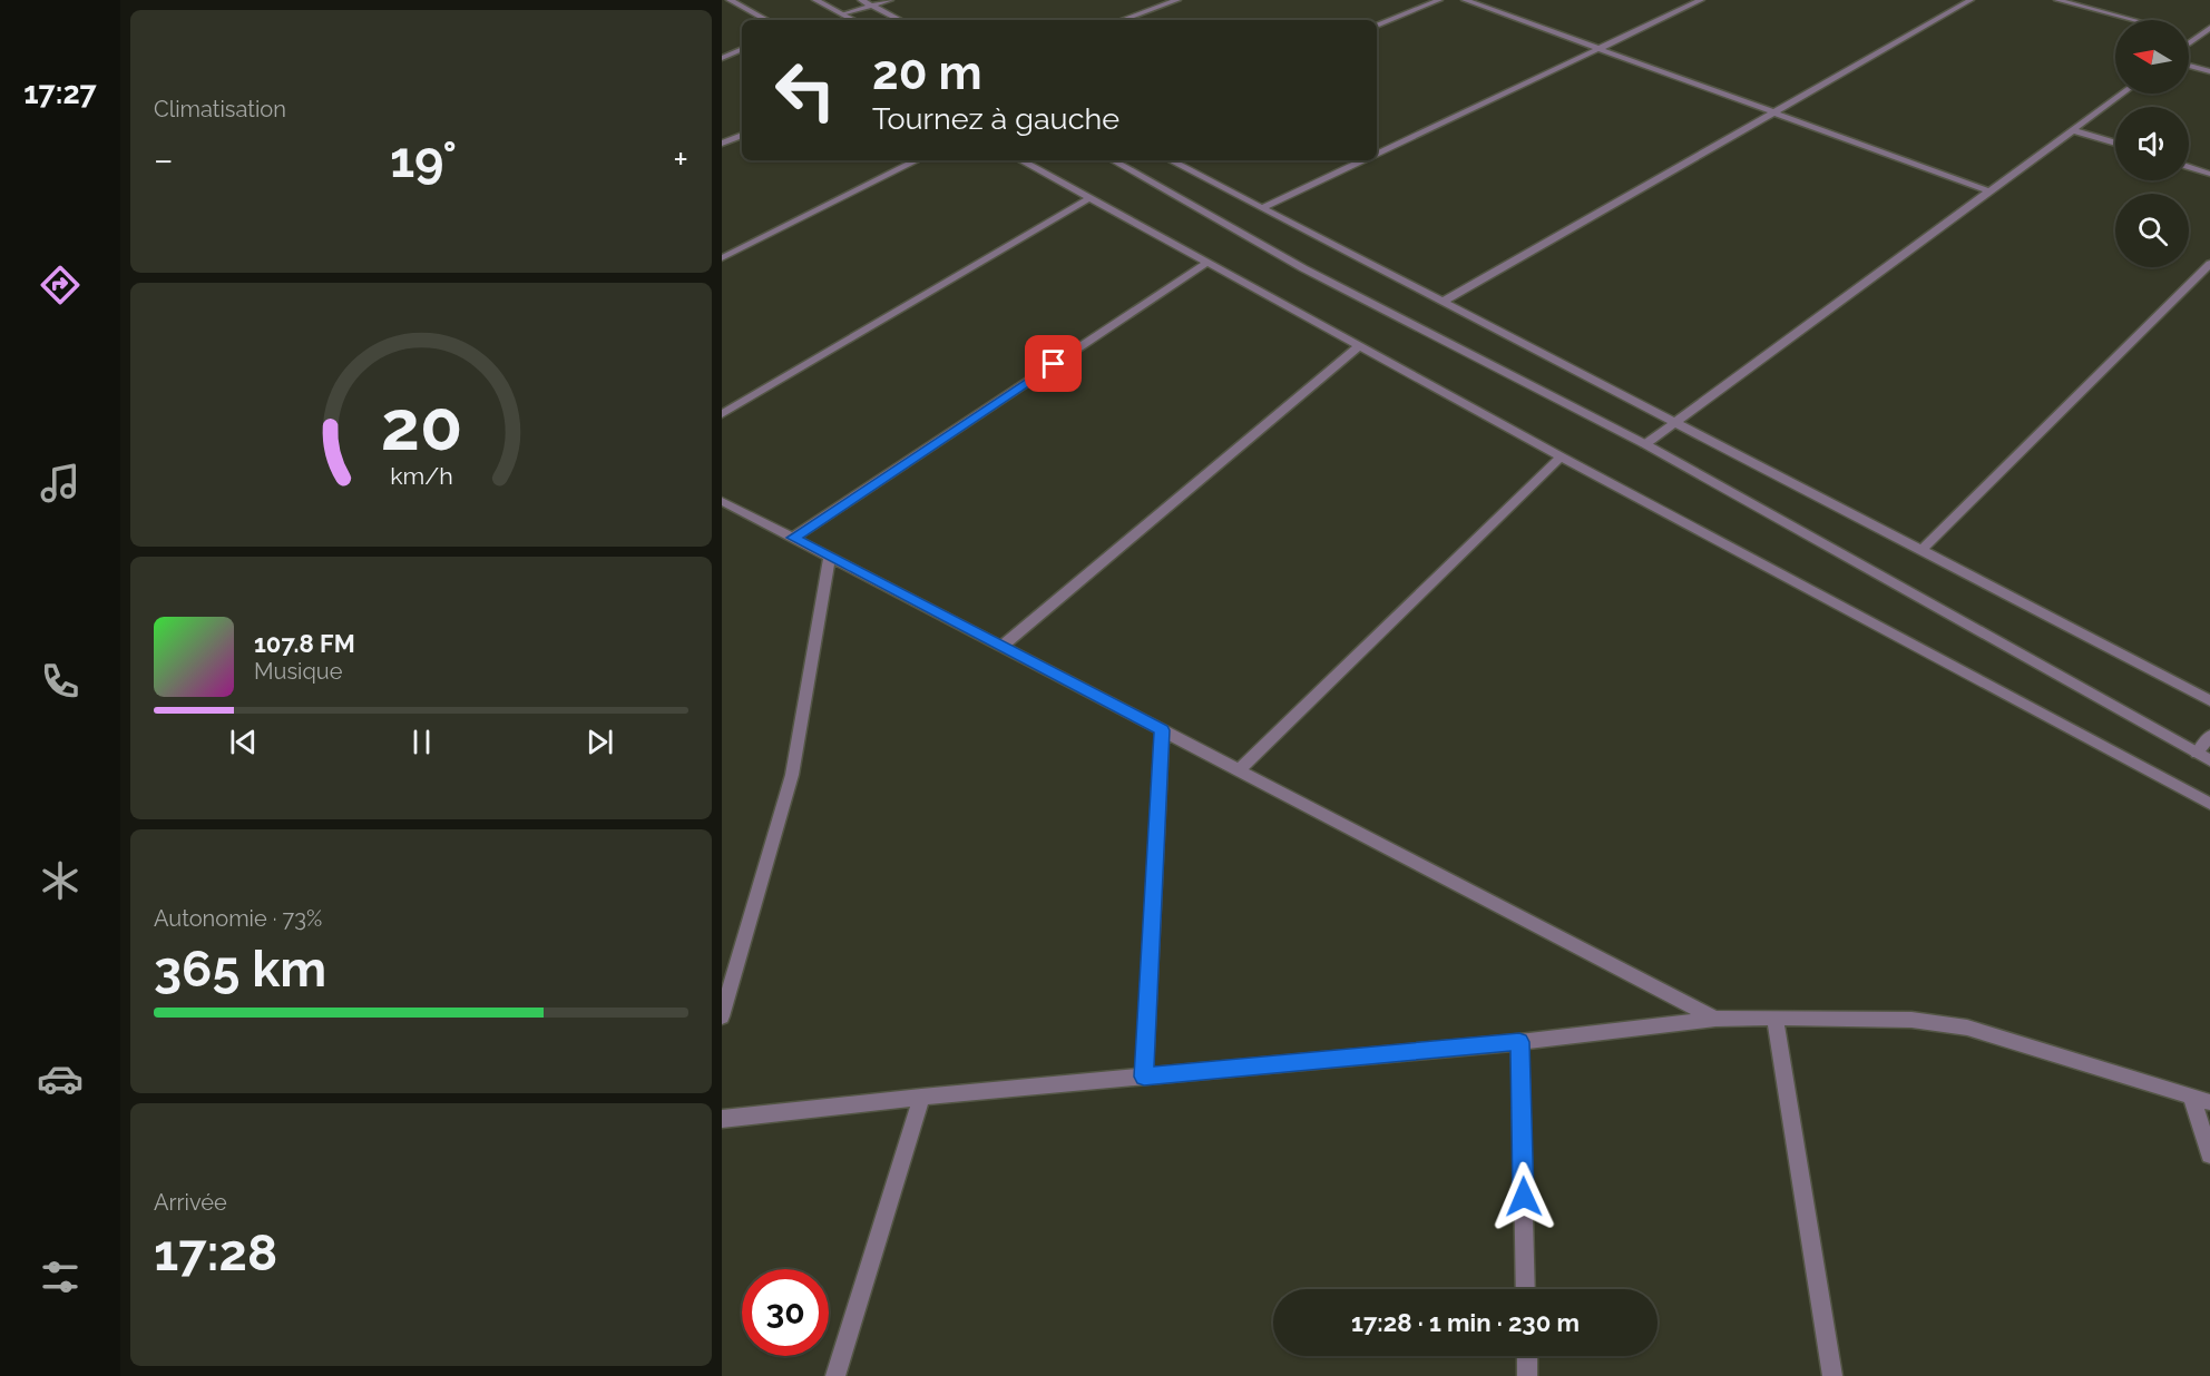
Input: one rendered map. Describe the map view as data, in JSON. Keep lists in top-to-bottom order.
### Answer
{
  "north": "left",
  "page": {
    "tabs": "17:27",
    "tile": [
      "Climatisation",
      ["Autonomie · 73%", "365 km"],
      ["Arrivée", "17:28"]
    ],
    "turn": ["20 m", "Tournez à gauche"],
    "heat": ["−", "19°", "+"],
    "song": ["107.8 FM", "Musique"],
    "limit": "30",
    "trip": "17:28 · 1 min · 230 m",
    "gauge": ["20", "km/h"]
  }
}
